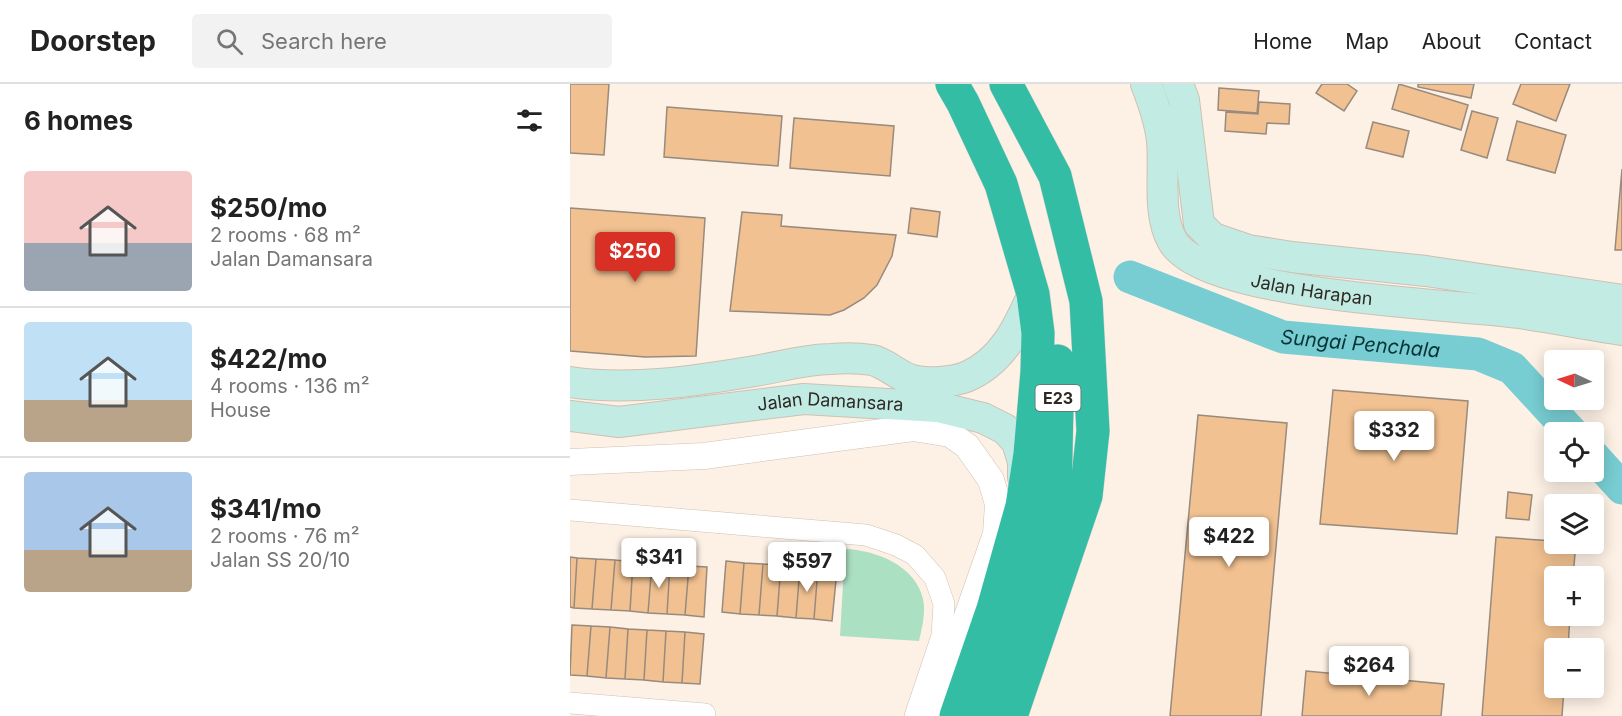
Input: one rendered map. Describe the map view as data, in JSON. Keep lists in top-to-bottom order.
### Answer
{
  "streets": {
    "highway": ["E23"],
    "main road": ["Jalan Harapan", "Jalan Damansara"]
  },
  "water": ["Sungai Penchala"],
  "north": "left",
  "page": {
    "header": "Doorstep",
    "search": "Search here",
    "nav": [
      "Home",
      "Map",
      "About",
      "Contact"
    ],
    "heading": "6 homes",
    "list": [
      {
        "name": "$250/mo",
        "note": "2 rooms · 68 m² · Jalan Damansara"
      },
      {
        "name": "$422/mo",
        "note": "4 rooms · 136 m² · House"
      },
      {
        "name": "$341/mo",
        "note": "2 rooms · 76 m² · Jalan SS 20/10"
      }
    ],
    "price": [
      "$250",
      "$332",
      "$422",
      "$341",
      "$597",
      "$264"
    ],
    "map_buttons": ["+", "−"]
  }
}
